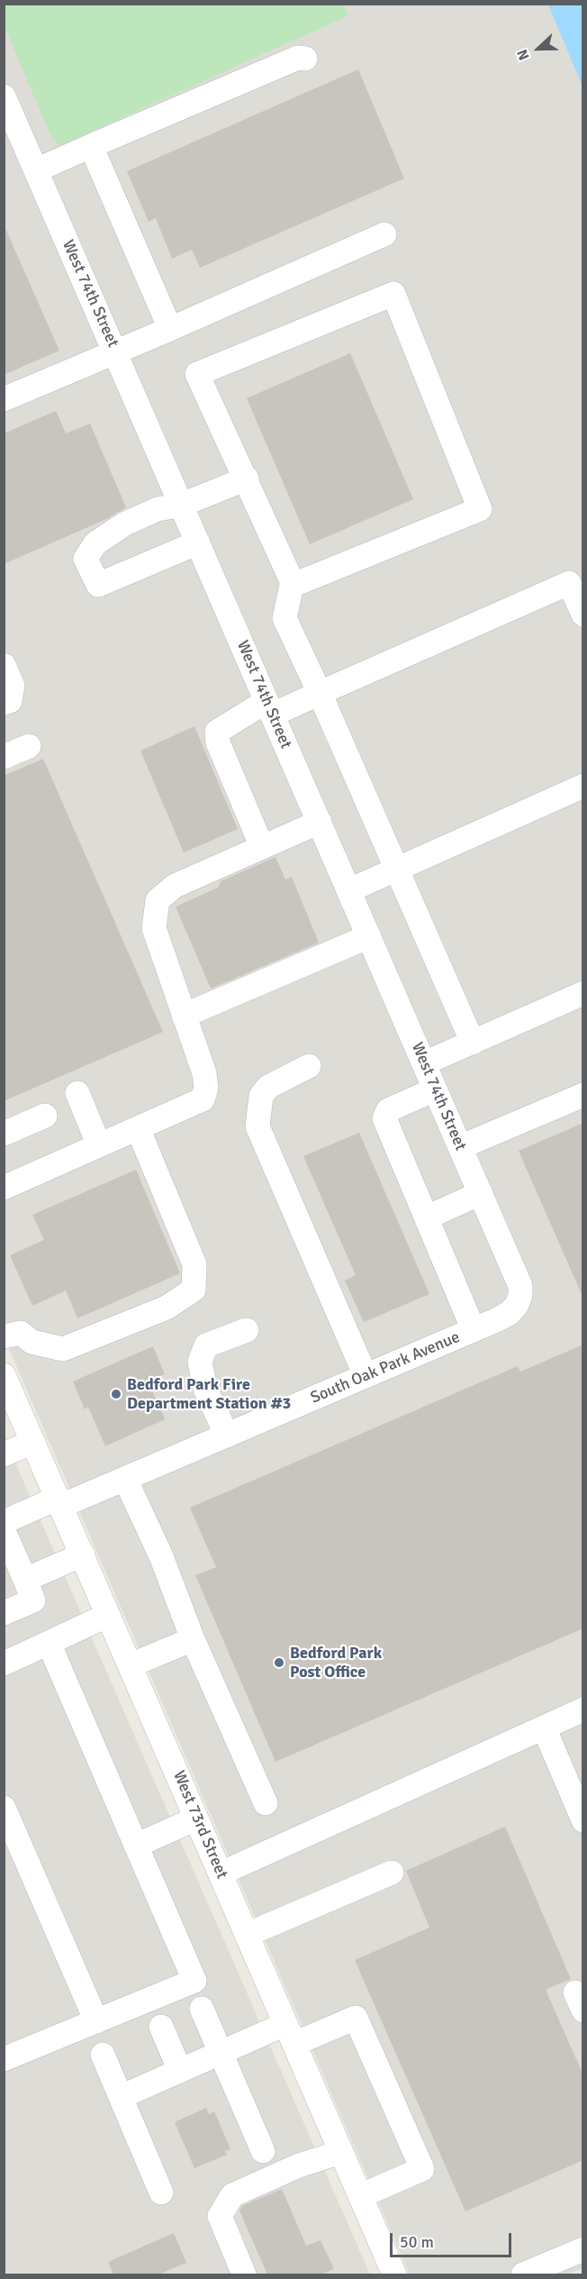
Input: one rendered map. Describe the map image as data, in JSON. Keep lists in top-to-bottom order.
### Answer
{
  "streets": {
    "street": ["West 74th Street", "South Oak Park Avenue", "West 73rd Street"]
  },
  "crossings": [
    ["West 74th Street", "South Oak Park Avenue"],
    ["South Oak Park Avenue", "West 73rd Street"]
  ],
  "places": ["Bedford Park Fire Department Station #3", "Bedford Park Post Office"],
  "scale_bar": "50 m",
  "north": "left"
}
